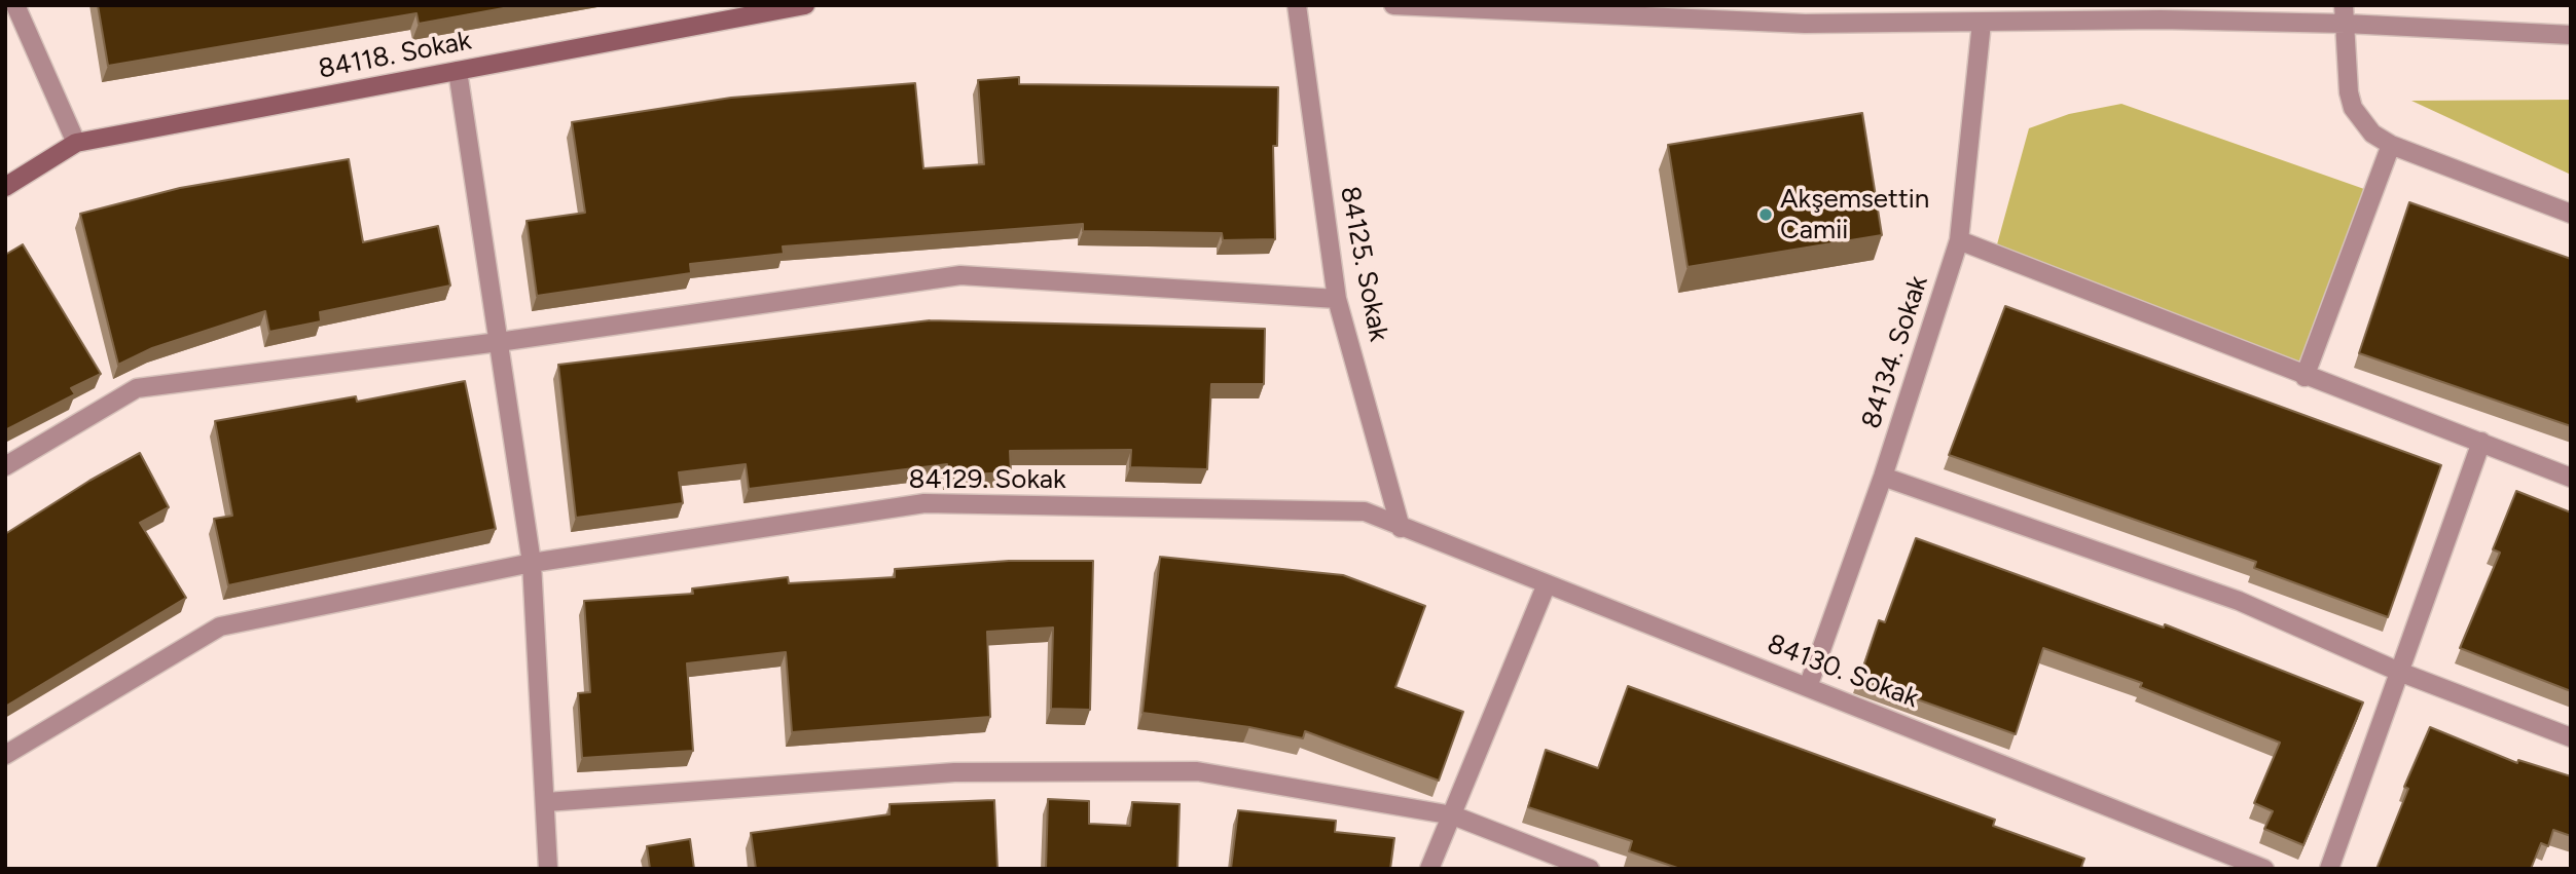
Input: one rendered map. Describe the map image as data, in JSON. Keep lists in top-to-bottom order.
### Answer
{
  "streets": {
    "main road": ["84118. Sokak"],
    "street": [
      "84125. Sokak",
      "84134. Sokak",
      "84129. Sokak",
      "84130. Sokak"
    ]
  },
  "crossings": [
    ["84125. Sokak", "84129. Sokak"],
    ["84125. Sokak", "84130. Sokak"],
    ["84134. Sokak", "84130. Sokak"],
    ["84129. Sokak", "84130. Sokak"]
  ],
  "places": ["Akşemsettin Camii"]
}
